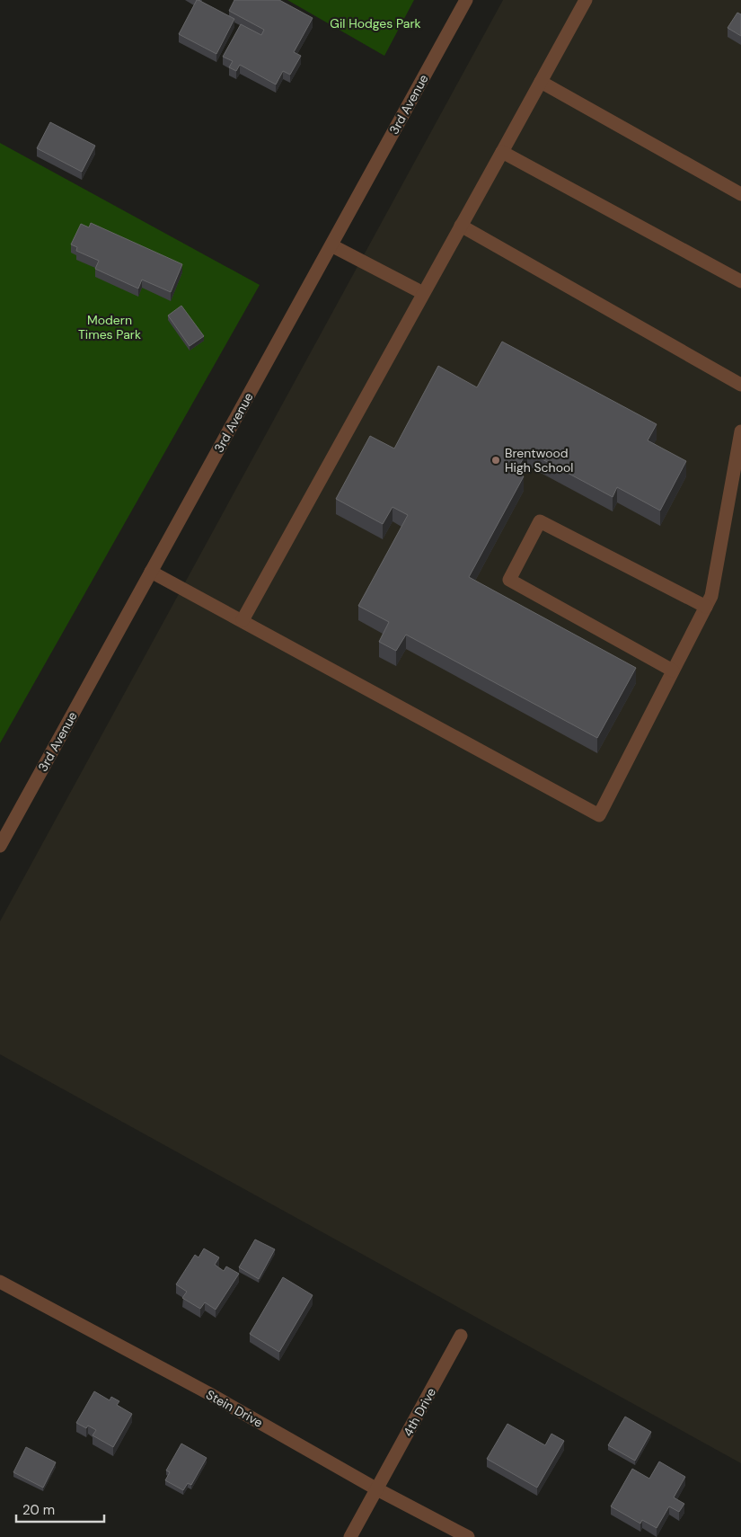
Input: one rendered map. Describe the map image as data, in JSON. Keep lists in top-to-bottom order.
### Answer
{
  "streets": {
    "street": ["3rd Avenue", "Stein Drive", "4th Drive"]
  },
  "crossings": [
    ["Stein Drive", "4th Drive"]
  ],
  "parks": ["Gil Hodges Park", "Modern Times Park"],
  "places": ["Brentwood High School"],
  "scale_bar": "20 m"
}
